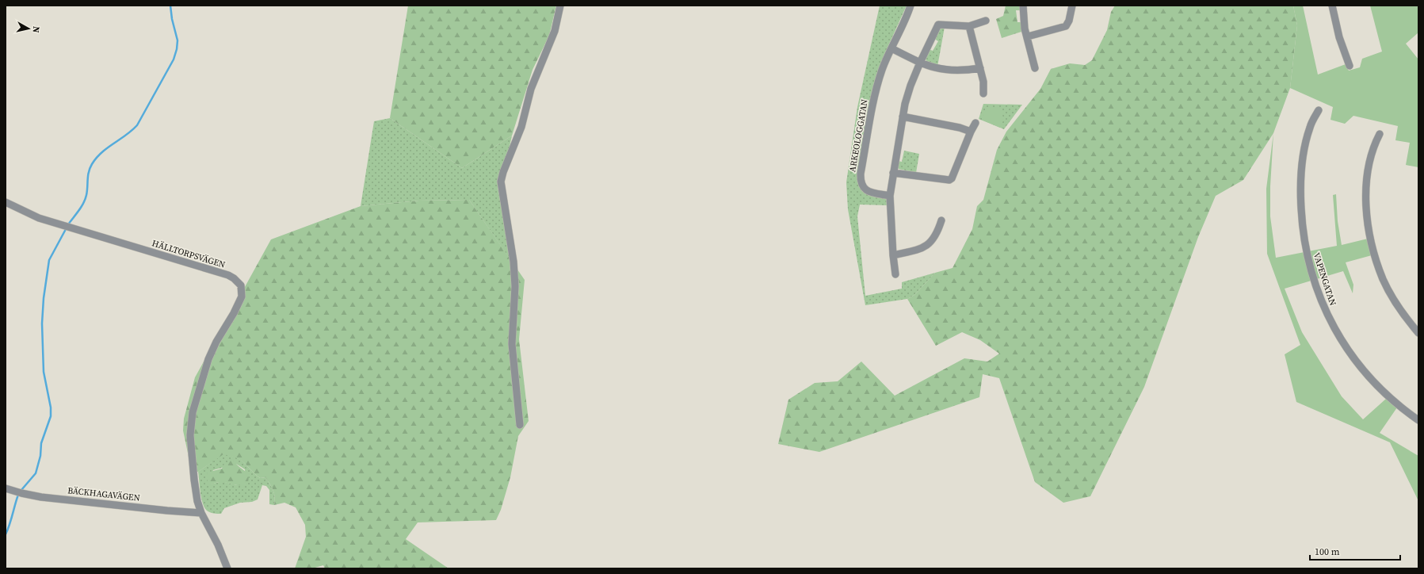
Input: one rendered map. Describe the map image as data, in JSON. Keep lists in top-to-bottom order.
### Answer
{
  "streets": {
    "street": [
      "ARKEOLOGGATAN",
      "HÄLLTORPSVÄGEN",
      "VAPENGATAN",
      "BÄCKHAGAVÄGEN"
    ]
  },
  "crossings": [
    ["HÄLLTORPSVÄGEN", "BÄCKHAGAVÄGEN"]
  ],
  "scale_bar": "100 m",
  "north": "right"
}
